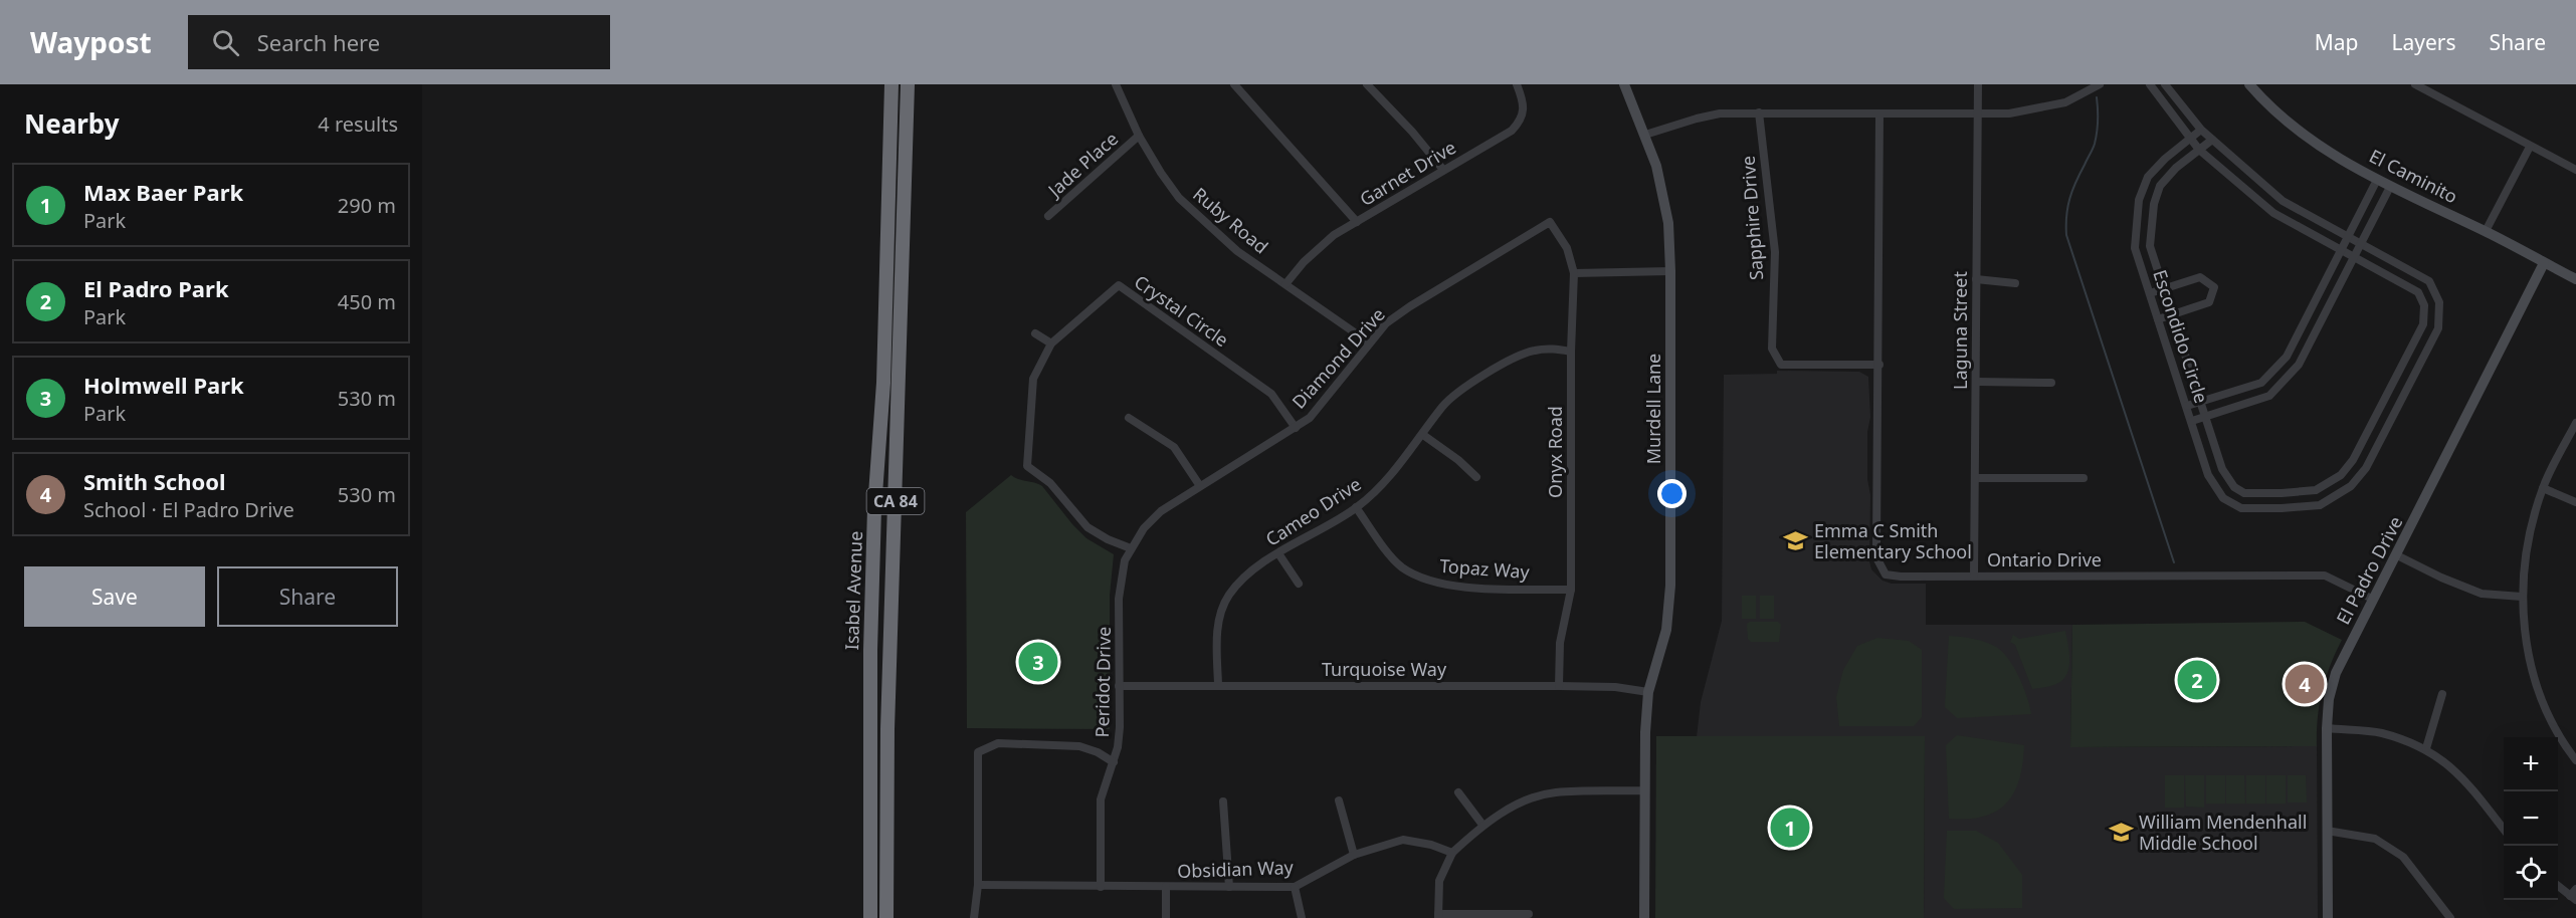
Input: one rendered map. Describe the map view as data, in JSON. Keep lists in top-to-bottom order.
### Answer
{
  "streets": {
    "highway": ["CA 84", "Isabel Avenue"],
    "street": [
      "Jade Place",
      "Garnet Drive",
      "El Caminito",
      "Sapphire Drive",
      "Ruby Road",
      "Crystal Circle",
      "Laguna Street",
      "Escondido Circle",
      "Diamond Drive",
      "Murdell Lane",
      "Onyx Road",
      "Cameo Drive",
      "Ontario Drive",
      "Topaz Way",
      "El Padro Drive",
      "Turquoise Way",
      "Peridot Drive",
      "Obsidian Way"
    ]
  },
  "crossings": [
    ["Jade Place", "Ruby Road"],
    ["Garnet Drive", "Ruby Road"],
    ["El Caminito", "El Padro Drive"],
    ["Sapphire Drive", "Ontario Drive"],
    ["Ruby Road", "Diamond Drive"],
    ["Crystal Circle", "Diamond Drive"],
    ["Crystal Circle", "Peridot Drive"],
    ["Laguna Street", "Ontario Drive"],
    ["Diamond Drive", "Onyx Road"],
    ["Diamond Drive", "Peridot Drive"],
    ["Murdell Lane", "Turquoise Way"],
    ["Onyx Road", "Cameo Drive"],
    ["Onyx Road", "Topaz Way"],
    ["Onyx Road", "Turquoise Way"],
    ["Cameo Drive", "Topaz Way"],
    ["Cameo Drive", "Turquoise Way"],
    ["Ontario Drive", "El Padro Drive"],
    ["Turquoise Way", "Peridot Drive"],
    ["Peridot Drive", "Obsidian Way"]
  ],
  "places": {
    "school or university": ["Emma C Smith Elementary School", "William Mendenhall Middle School"]
  },
  "page": {
    "header": "Waypost",
    "search": "Search here",
    "nav": ["Map", "Layers", "Share"],
    "heading": ["Nearby", "4 results"],
    "list": [
      {
        "mark": "1",
        "name": "Max Baer Park",
        "note": "Park",
        "value": "290 m"
      },
      {
        "mark": "2",
        "name": "El Padro Park",
        "note": "Park",
        "value": "450 m"
      },
      {
        "mark": "3",
        "name": "Holmwell Park",
        "note": "Park",
        "value": "530 m"
      },
      {
        "mark": "4",
        "name": "Smith School",
        "note": "School · El Padro Drive",
        "value": "530 m"
      }
    ],
    "buttons": ["Save", "Share"],
    "pins": [
      "3",
      "2",
      "4",
      "1"
    ],
    "map_buttons": ["+", "−"]
  }
}
